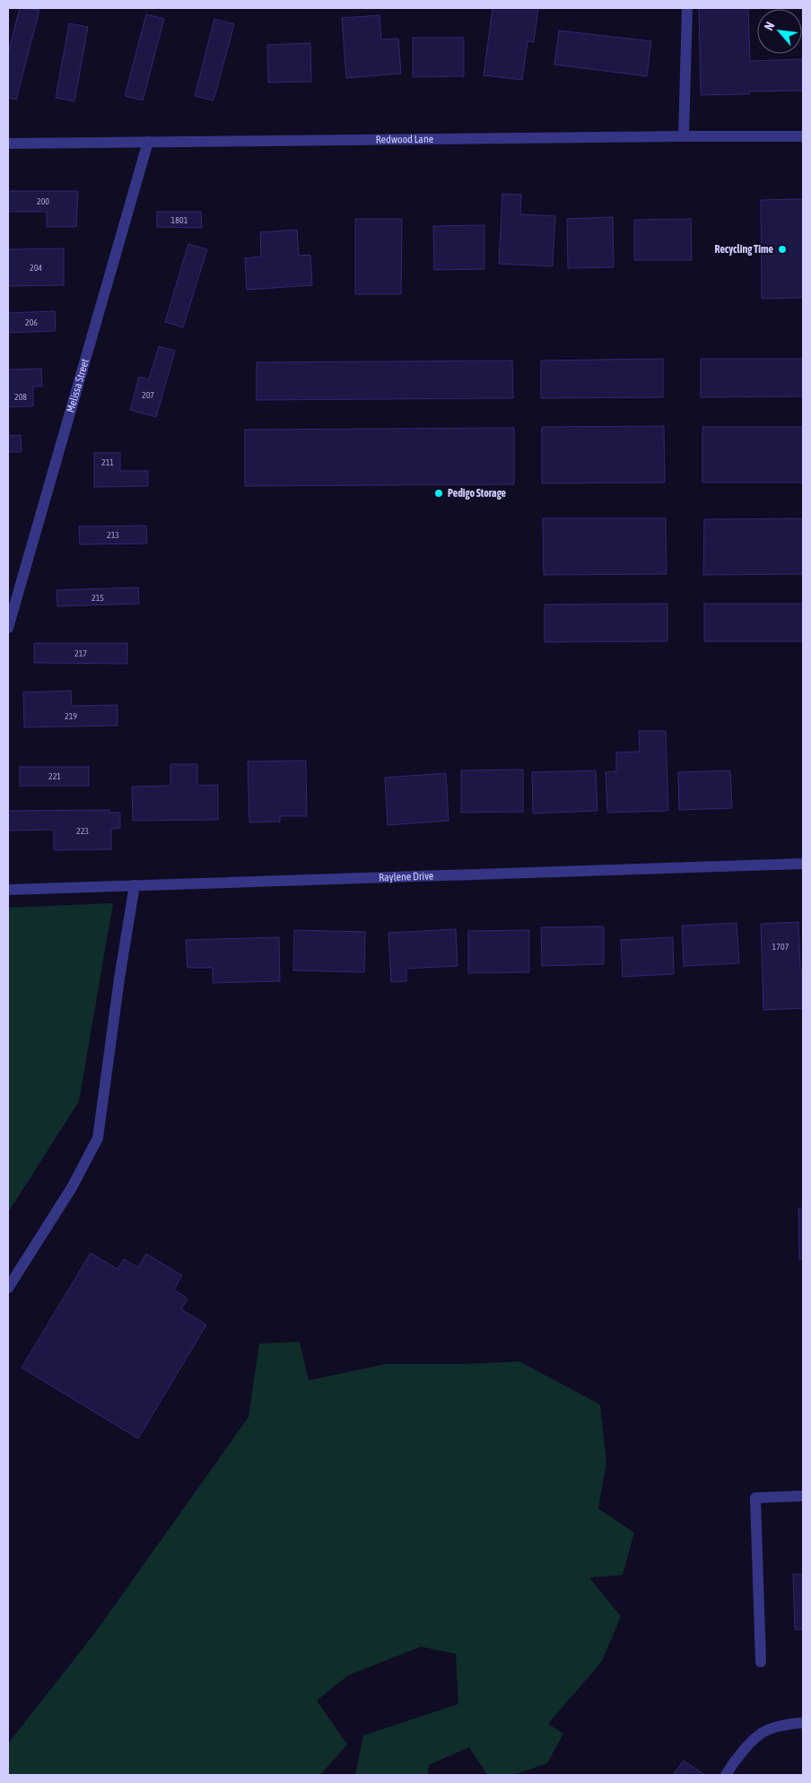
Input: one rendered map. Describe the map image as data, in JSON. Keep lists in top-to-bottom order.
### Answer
{
  "streets": {
    "street": ["Redwood Lane", "Melissa Street", "Raylene Drive"]
  },
  "crossings": [
    ["Redwood Lane", "Melissa Street"]
  ],
  "places": ["Recycling Time", "Pedigo Storage"],
  "house_numbers": [
    "200",
    "1801",
    "204",
    "206",
    "207",
    "208",
    "211",
    "213",
    "215",
    "217",
    "219",
    "221",
    "223",
    "1707"
  ],
  "north": "top left"
}
